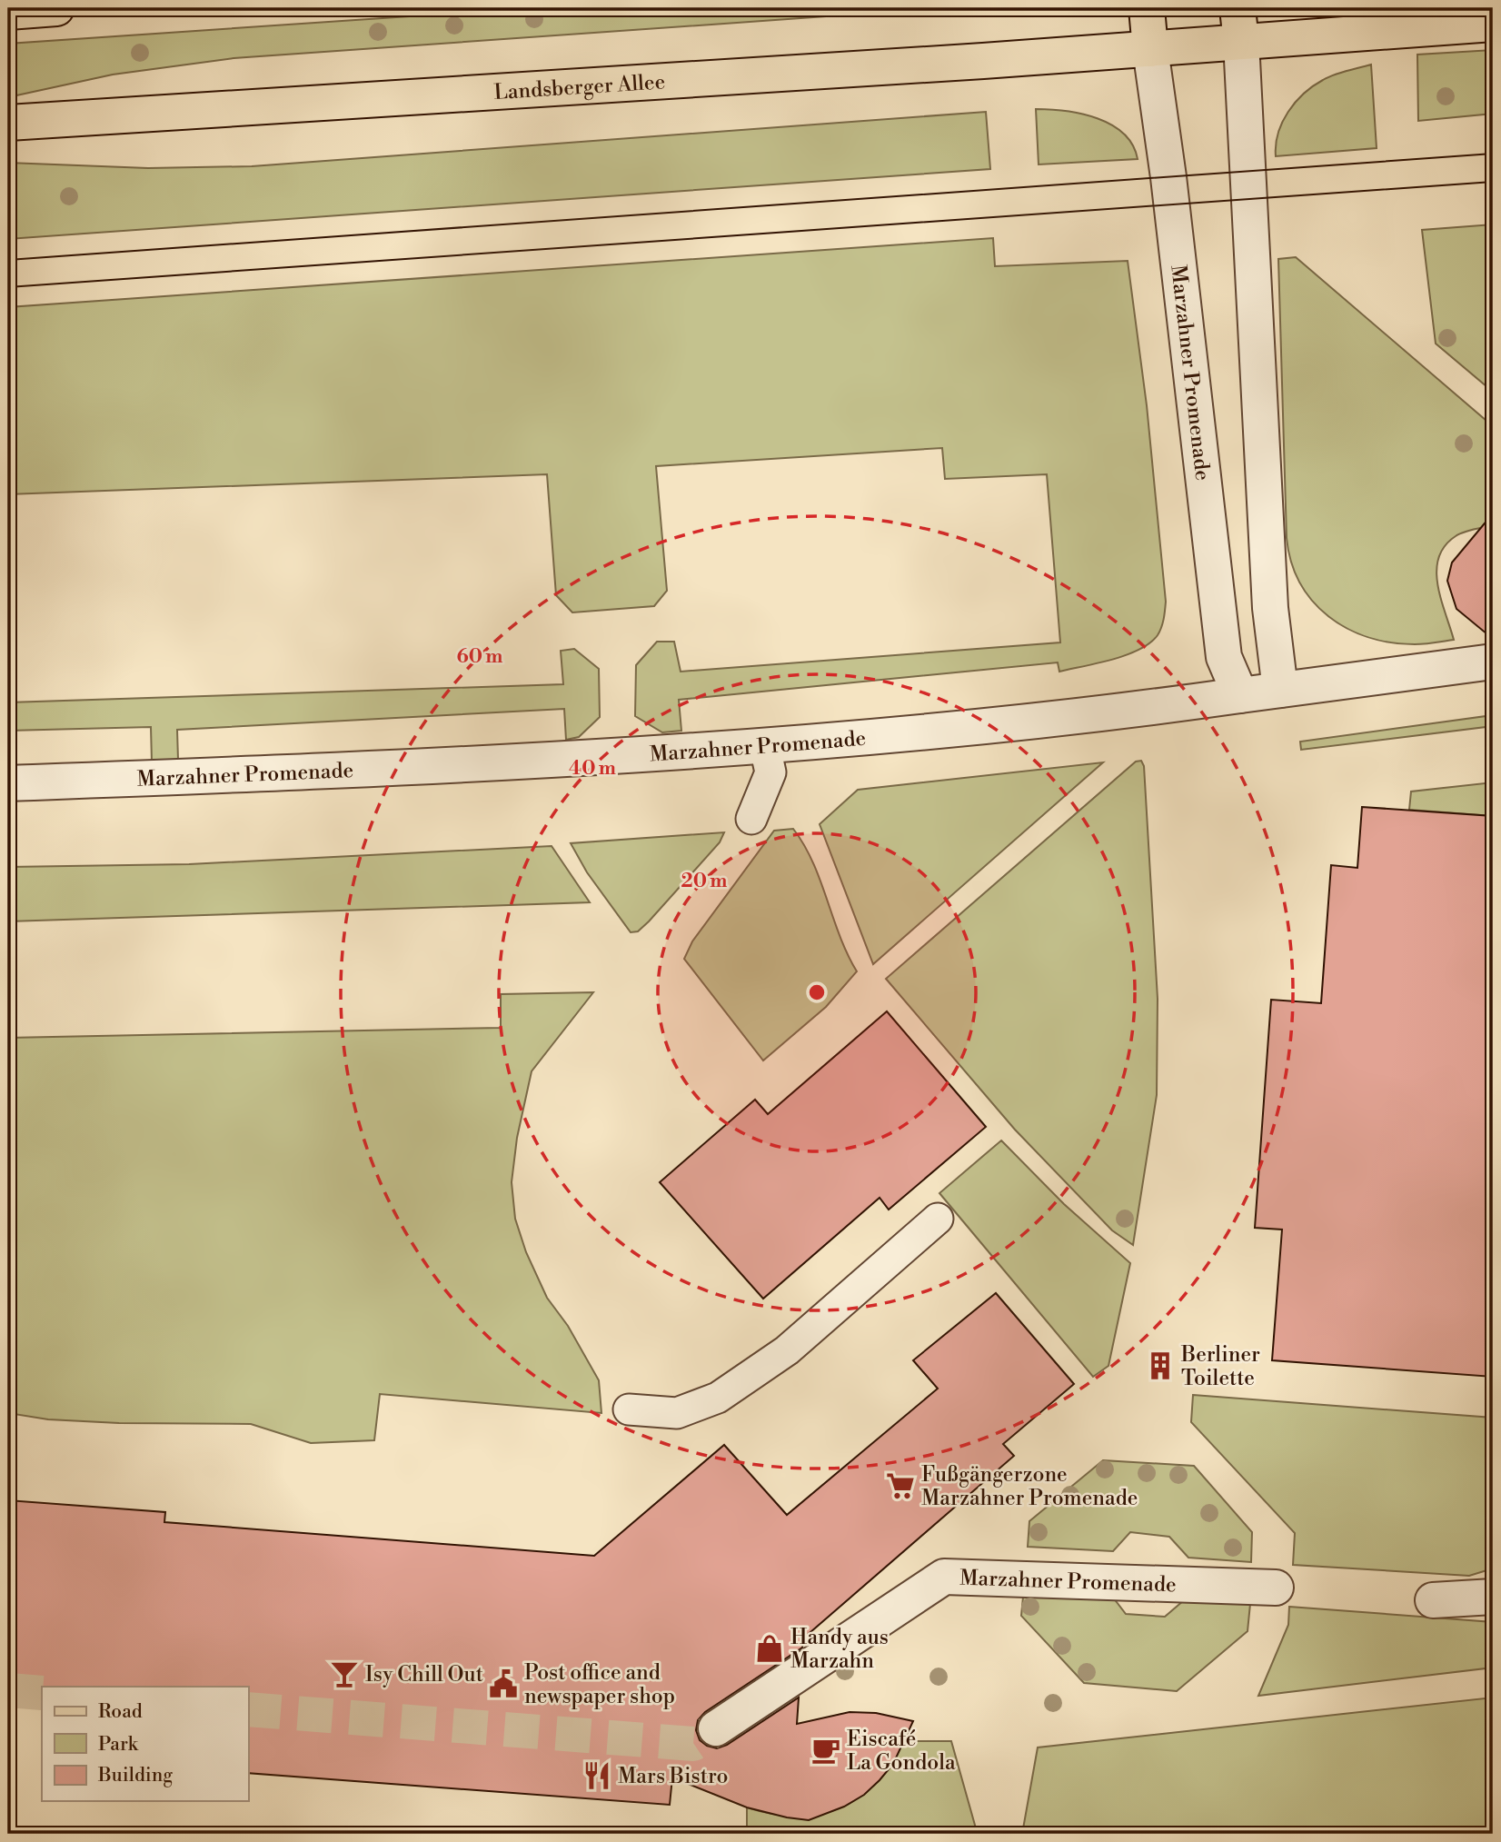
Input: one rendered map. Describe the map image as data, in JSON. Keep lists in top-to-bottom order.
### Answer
{
  "streets": {
    "main road": ["Landsberger Allee"],
    "street": ["Marzahner Promenade"]
  },
  "crossings": [
    ["Landsberger Allee", "Marzahner Promenade"]
  ],
  "places": {
    "building": ["Berliner Toilette"],
    "supermarket": ["Fußgängerzone Marzahner Promenade"],
    "shop": ["Handy aus Marzahn"],
    "bar": ["Isy Chill Out"],
    "public building": ["Post office and newspaper shop"],
    "cafe": ["Eiscafé La Gondola"],
    "restaurant": ["Mars Bistro"]
  },
  "legend": ["Road", "Park", "Building"],
  "rings": ["60 m", "40 m", "20 m"]
}
